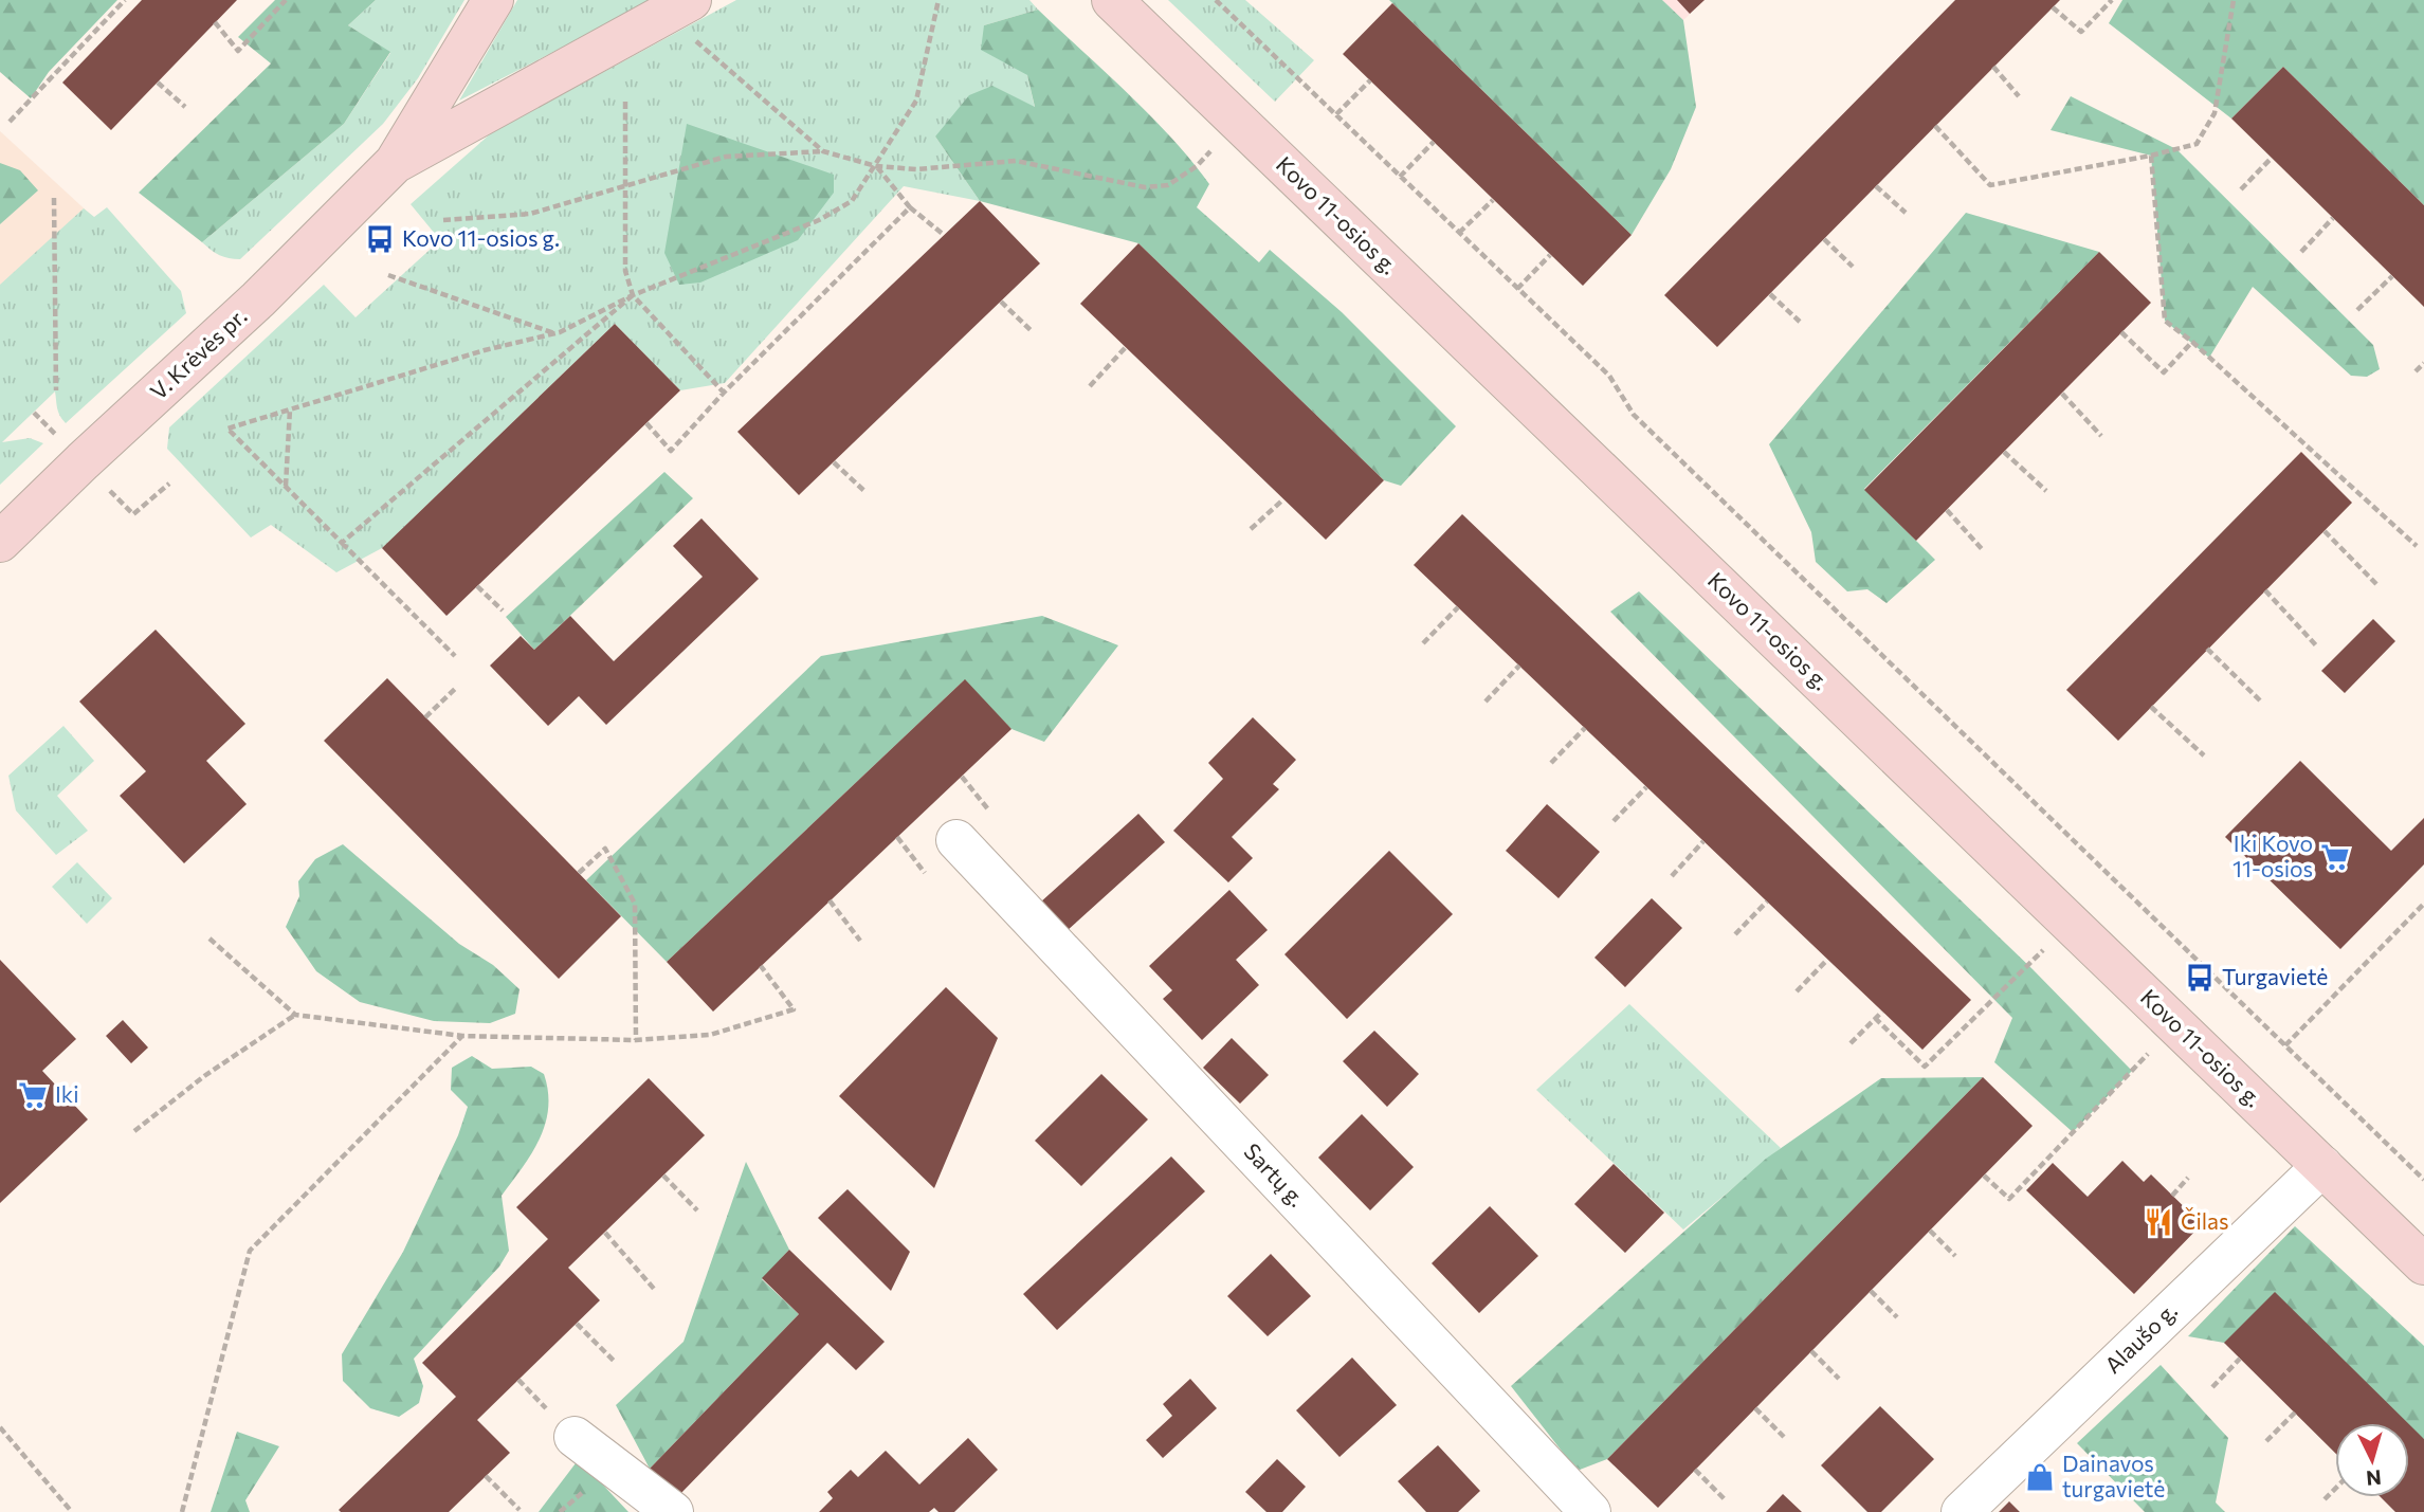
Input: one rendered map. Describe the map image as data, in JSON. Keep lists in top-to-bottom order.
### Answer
{
  "streets": {
    "main road": ["Kovo 11-osios g.", "V. Krėvės pr."],
    "street": ["Sartų g.", "Alaušo g."]
  },
  "crossings": [
    ["Kovo 11-osios g.", "Alaušo g."]
  ],
  "places": {
    "bus stop": ["Kovo 11-osios g.", "Turgavietė"],
    "supermarket": ["Iki Kovo 11-osios", "Iki"],
    "restaurant": ["Čilas"],
    "shop": ["Dainavos turgavietė"]
  },
  "north": "bottom"
}
